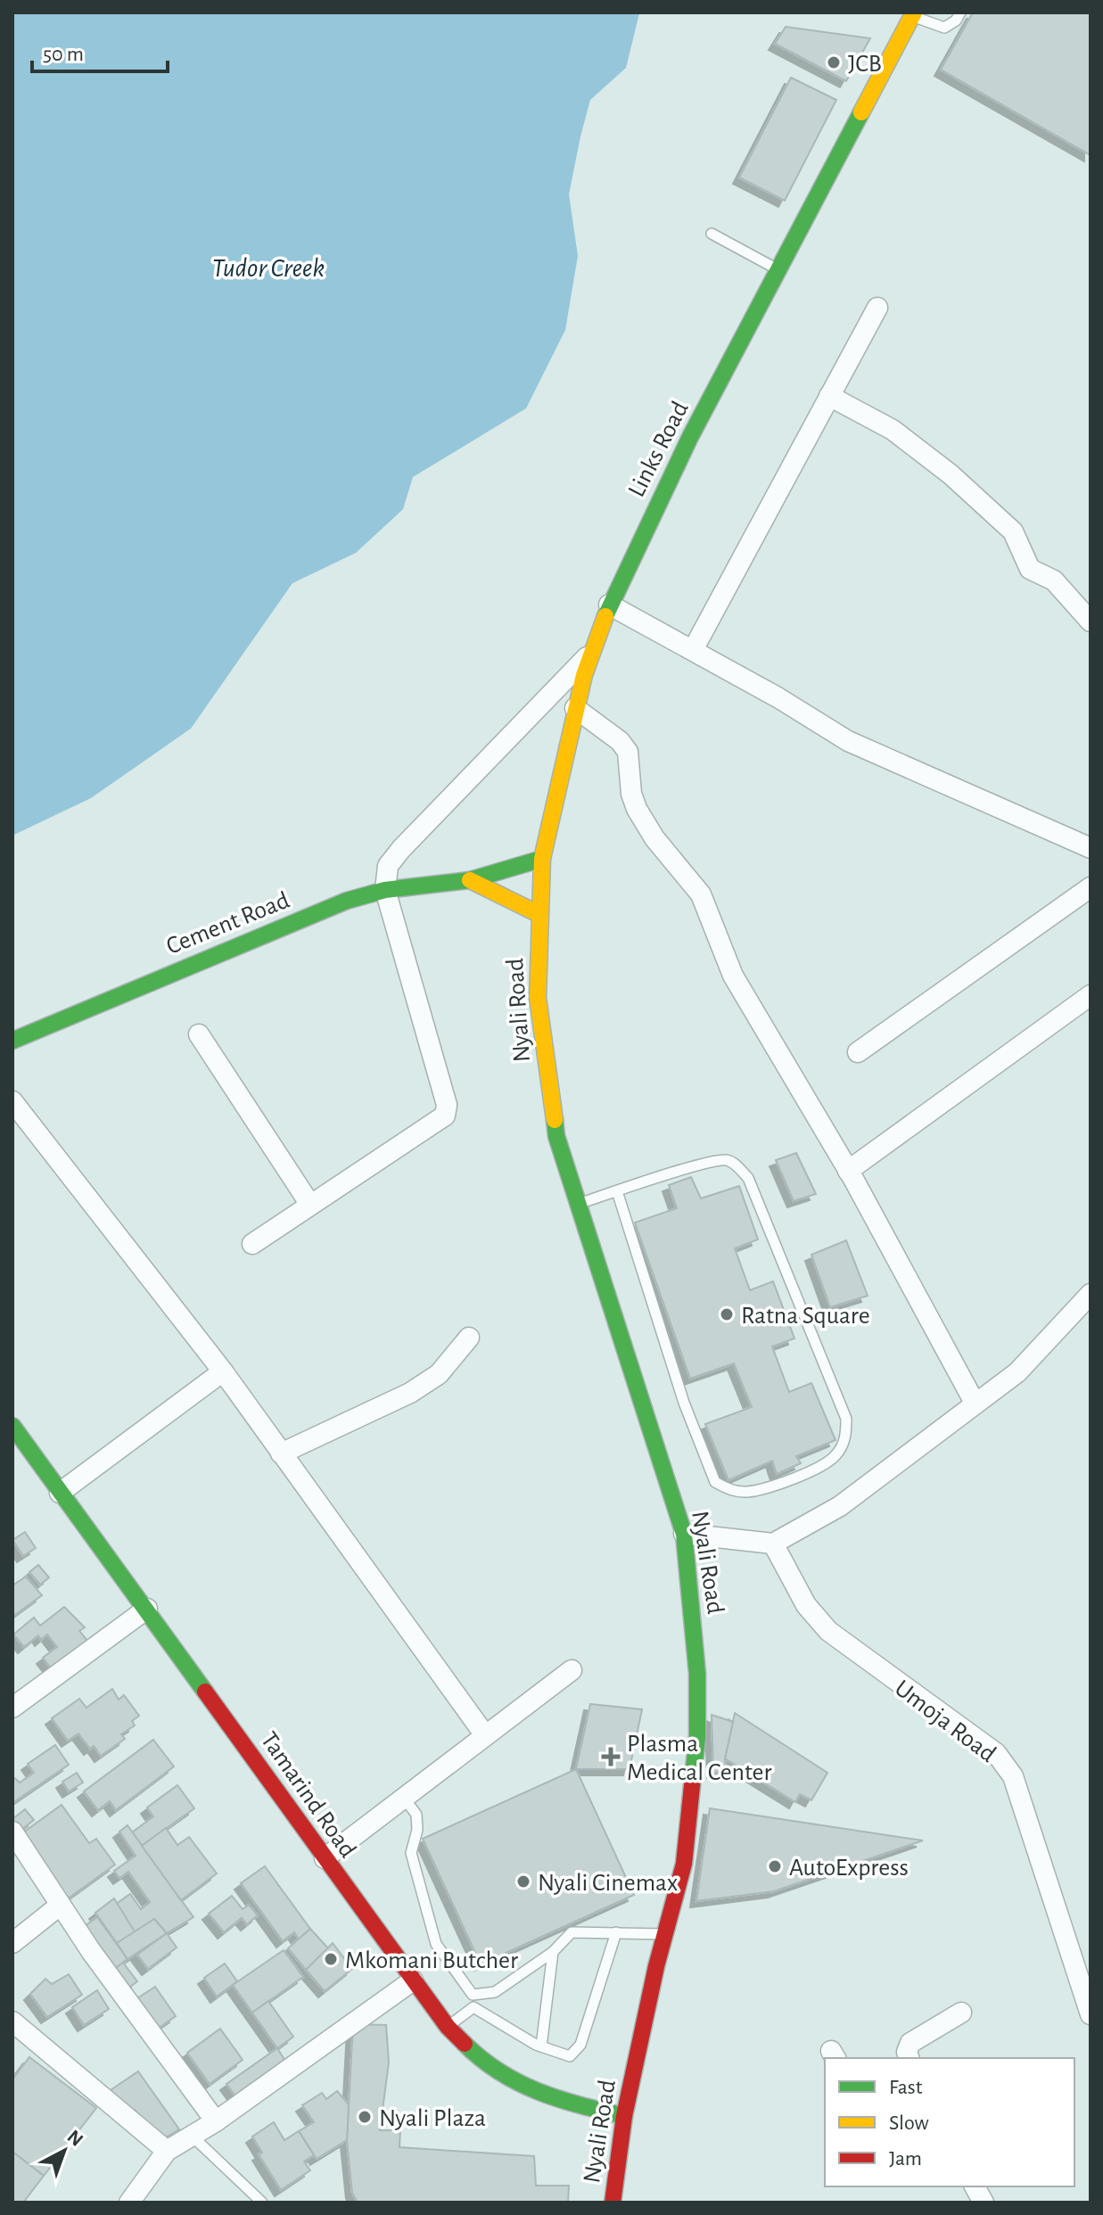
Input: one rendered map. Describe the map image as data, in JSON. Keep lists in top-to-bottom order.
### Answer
{
  "streets": {
    "main road": [
      "Links Road",
      "Cement Road",
      "Nyali Road",
      "Tamarind Road"
    ],
    "street": ["Umoja Road"]
  },
  "crossings": [
    ["Links Road", "Cement Road"],
    ["Links Road", "Nyali Road"],
    ["Nyali Road", "Tamarind Road"]
  ],
  "water": ["Tudor Creek"],
  "places": {
    "other": [
      "JCB",
      "Ratna Square",
      "AutoExpress",
      "Nyali Cinemax",
      "Mkomani Butcher",
      "Nyali Plaza"
    ],
    "health": ["Plasma Medical Center"]
  },
  "legend": ["Fast", "Slow", "Jam"],
  "scale_bar": "50 m",
  "north": "top right"
}
